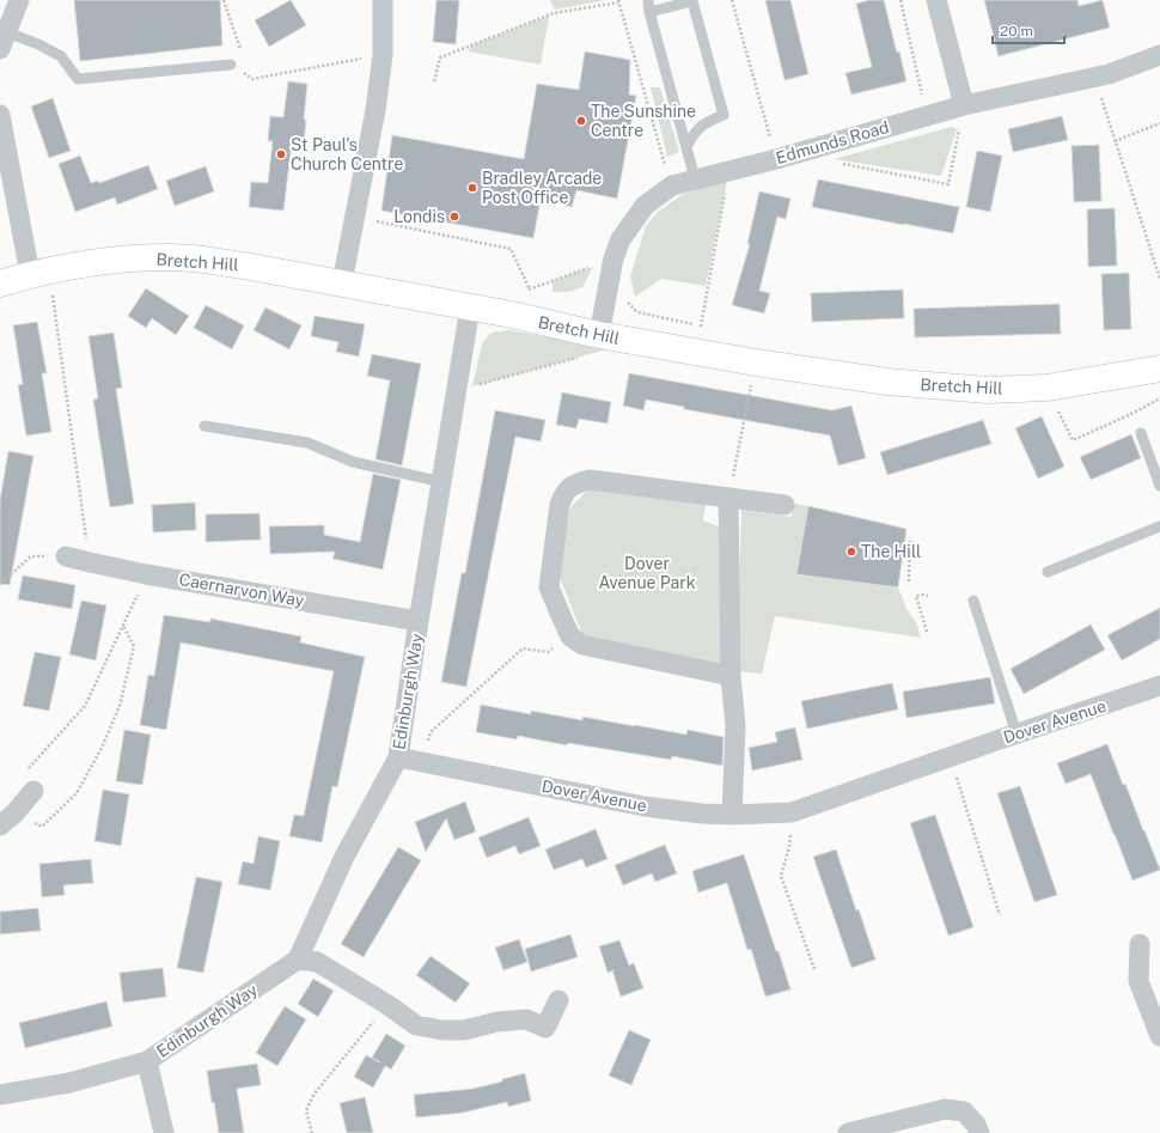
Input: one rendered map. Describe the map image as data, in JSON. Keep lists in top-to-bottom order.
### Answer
{
  "streets": {
    "street": [
      "Edmunds Road",
      "Bretch Hill",
      "Caernarvon Way",
      "Edinburgh Way",
      "Dover Avenue"
    ]
  },
  "crossings": [
    ["Edmunds Road", "Bretch Hill"],
    ["Bretch Hill", "Edinburgh Way"],
    ["Caernarvon Way", "Edinburgh Way"],
    ["Edinburgh Way", "Dover Avenue"]
  ],
  "parks": ["Dover Avenue Park"],
  "places": [
    "The Sunshine Centre",
    "St Paul's Church Centre",
    "Bradley Arcade Post Office",
    "Londis",
    "The Hill"
  ],
  "scale_bar": "20 m"
}
